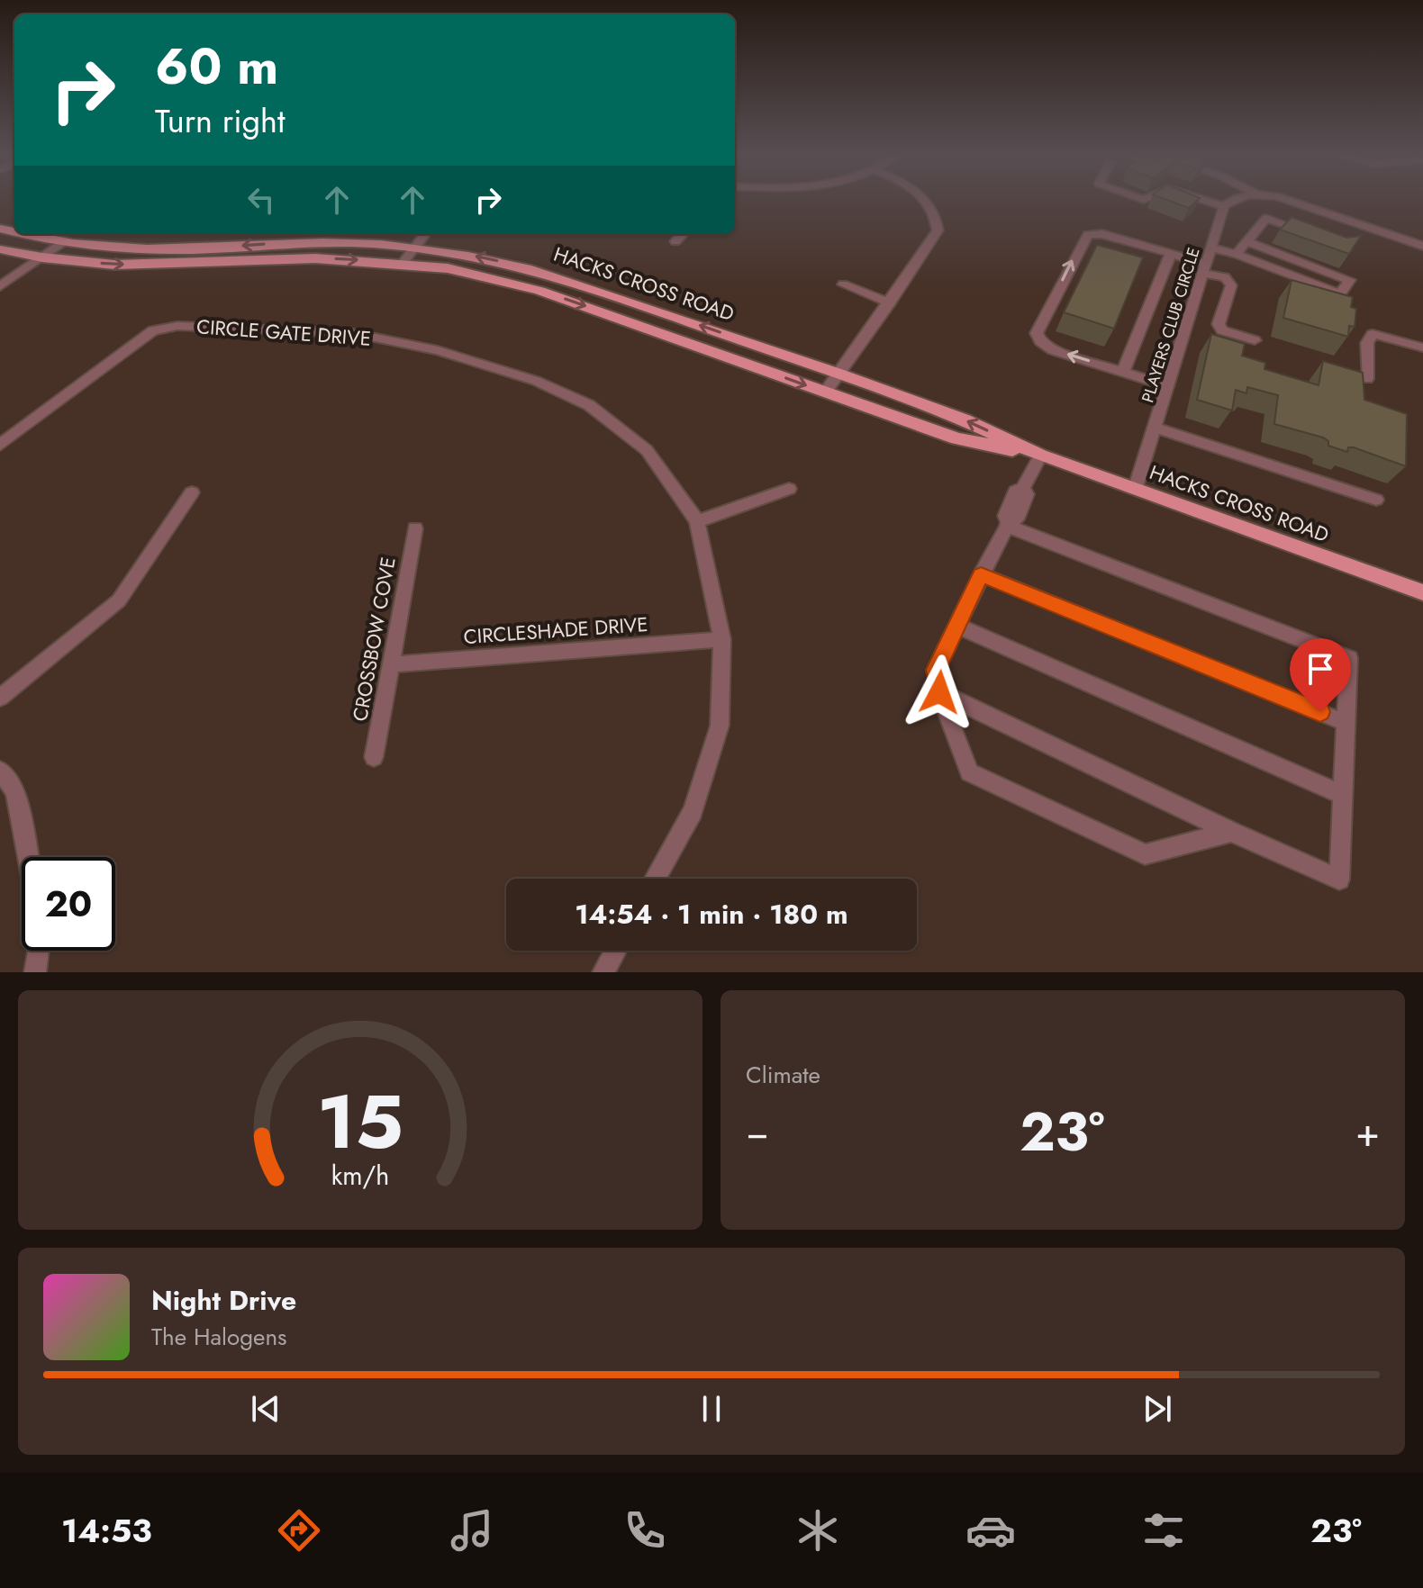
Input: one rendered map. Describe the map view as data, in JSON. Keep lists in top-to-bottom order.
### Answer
{
  "streets": {
    "main road": ["HACKS CROSS ROAD"],
    "street": [
      "PLAYERS CLUB CIRCLE",
      "CIRCLE GATE DRIVE",
      "CIRCLESHADE DRIVE",
      "CROSSBOW COVE"
    ]
  },
  "crossings": [
    ["HACKS CROSS ROAD", "PLAYERS CLUB CIRCLE"],
    ["CIRCLE GATE DRIVE", "CIRCLESHADE DRIVE"],
    ["CIRCLESHADE DRIVE", "CROSSBOW COVE"]
  ],
  "page": {
    "turn": ["60 m", "Turn right"],
    "limit": "20",
    "trip": "14:54 · 1 min · 180 m",
    "tile": "Climate",
    "heat": ["−", "23°", "+"],
    "song": ["Night Drive", "The Halogens"],
    "tabs": ["14:53", "23°"],
    "gauge": ["15", "km/h"]
  }
}
